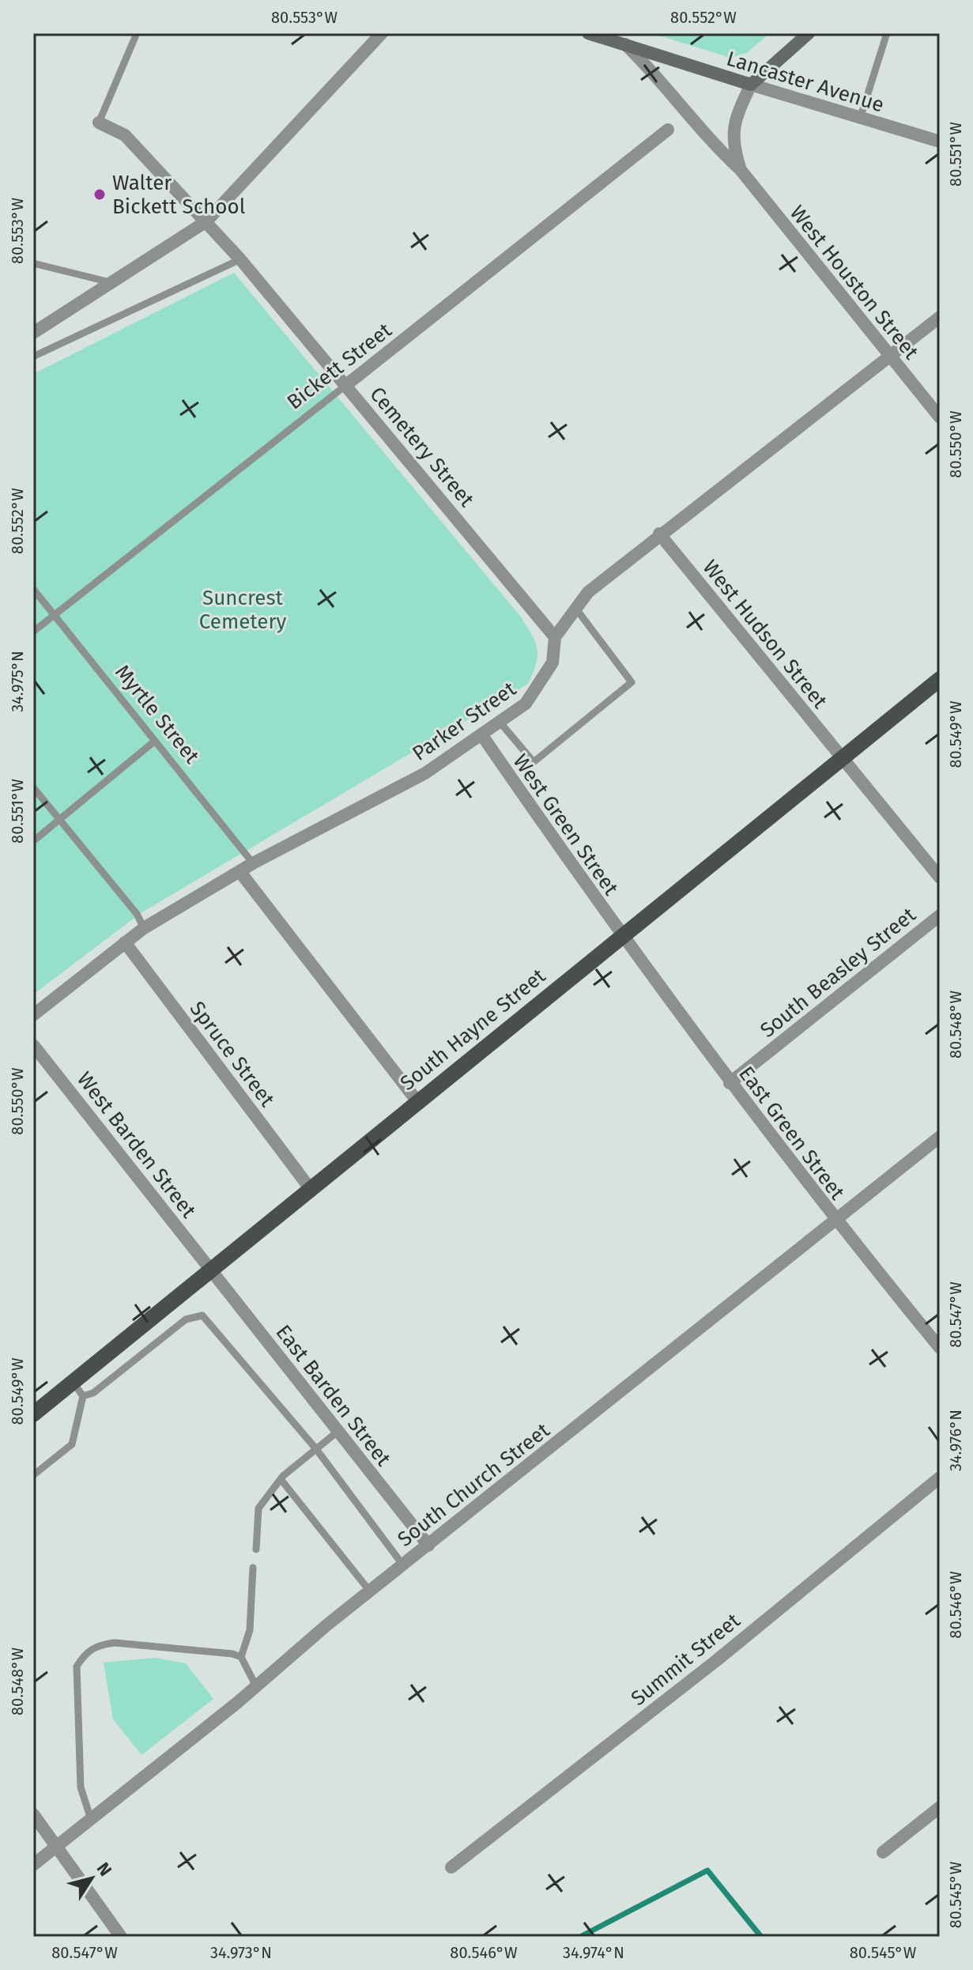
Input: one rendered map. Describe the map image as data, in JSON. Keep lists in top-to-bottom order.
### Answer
{
  "streets": {
    "main road": ["Lancaster Avenue", "South Hayne Street"],
    "street": [
      "West Houston Street",
      "Bickett Street",
      "Cemetery Street",
      "West Hudson Street",
      "Parker Street",
      "West Green Street",
      "South Beasley Street",
      "Spruce Street",
      "East Green Street",
      "West Barden Street",
      "East Barden Street",
      "South Church Street",
      "Summit Street"
    ],
    "lane": ["Myrtle Street"]
  },
  "crossings": [
    ["Lancaster Avenue", "West Houston Street"],
    ["West Houston Street", "Parker Street"],
    ["Bickett Street", "Cemetery Street"],
    ["Bickett Street", "Myrtle Street"],
    ["Cemetery Street", "Parker Street"],
    ["West Hudson Street", "Parker Street"],
    ["West Hudson Street", "South Hayne Street"],
    ["Myrtle Street", "Parker Street"],
    ["Parker Street", "West Green Street"],
    ["Parker Street", "Spruce Street"],
    ["West Green Street", "South Hayne Street"],
    ["West Green Street", "East Green Street"],
    ["South Beasley Street", "East Green Street"],
    ["South Hayne Street", "Spruce Street"],
    ["South Hayne Street", "East Green Street"],
    ["South Hayne Street", "West Barden Street"],
    ["South Hayne Street", "East Barden Street"],
    ["East Green Street", "South Church Street"],
    ["West Barden Street", "East Barden Street"],
    ["East Barden Street", "South Church Street"]
  ],
  "parks": ["Suncrest Cemetery"],
  "places": ["Walter Bickett School"],
  "north": "top right",
  "coordinates": [
    "80.553°W",
    "80.552°W",
    "80.551°W",
    "80.550°W",
    "34.975°N",
    "80.549°W",
    "80.548°W",
    "80.547°W",
    "34.976°N",
    "80.546°W",
    "80.545°W",
    "34.973°N",
    "34.974°N"
  ]
}
